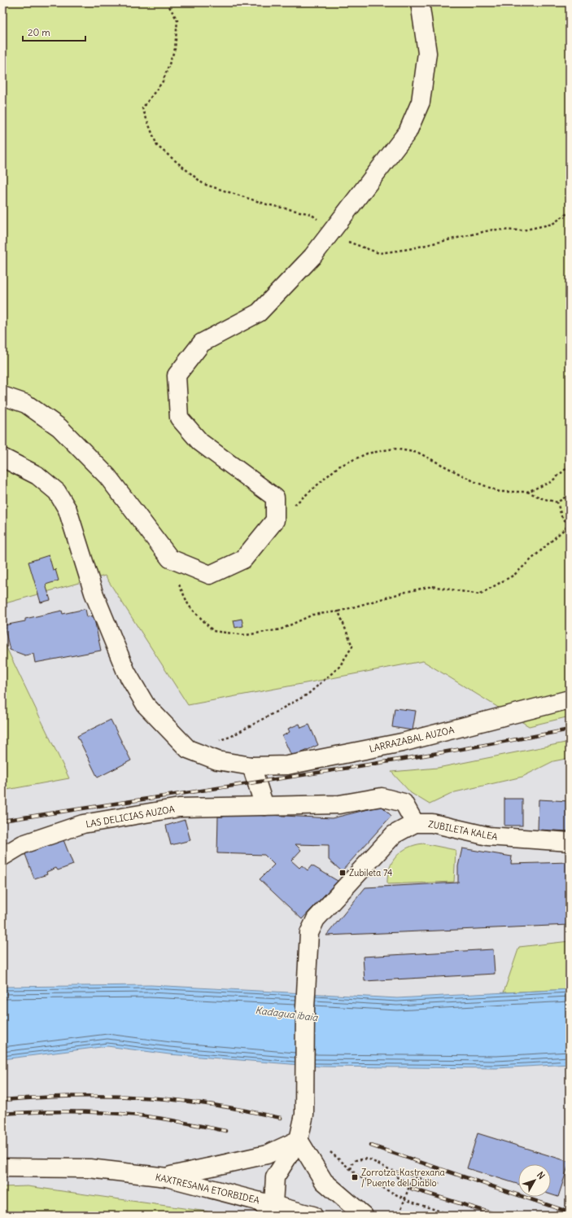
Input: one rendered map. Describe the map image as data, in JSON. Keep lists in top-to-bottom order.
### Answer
{
  "streets": {
    "street": [
      "LARRAZABAL AUZOA",
      "LAS DELICIAS AUZOA",
      "ZUBILETA KALEA",
      "KAXTRESANA ETORBIDEA"
    ]
  },
  "crossings": [
    ["LAS DELICIAS AUZOA", "ZUBILETA KALEA"]
  ],
  "water": ["Kadagua ibaia"],
  "places": {
    "transit": ["Zubileta 74", "Zorrotza-Kastrexana / Puente del Diablo"]
  },
  "scale_bar": "20 m",
  "north": "top right"
}
